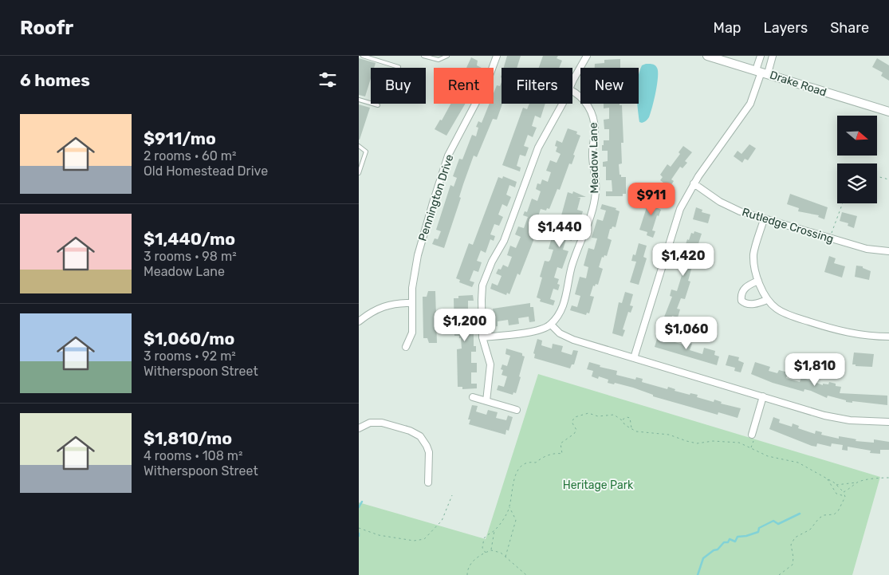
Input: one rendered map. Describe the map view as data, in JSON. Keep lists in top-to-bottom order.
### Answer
{
  "streets": {
    "street": [
      "Drake Road",
      "Meadow Lane",
      "Pennington Drive",
      "Rutledge Crossing"
    ]
  },
  "parks": ["Heritage Park"],
  "north": "right",
  "page": {
    "header": "Roofr",
    "nav": ["Map", "Layers", "Share"],
    "heading": "6 homes",
    "chip": [
      "Buy",
      "Rent",
      "Filters",
      "New"
    ],
    "list": [
      {
        "name": "$911/mo",
        "note": "2 rooms · 60 m² · Old Homestead Drive"
      },
      {
        "name": "$1,440/mo",
        "note": "3 rooms · 98 m² · Meadow Lane"
      },
      {
        "name": "$1,060/mo",
        "note": "3 rooms · 92 m² · Witherspoon Street"
      },
      {
        "name": "$1,810/mo",
        "note": "4 rooms · 108 m² · Witherspoon Street"
      }
    ],
    "price": [
      "$911",
      "$1,440",
      "$1,420",
      "$1,200",
      "$1,060",
      "$1,810"
    ]
  }
}
